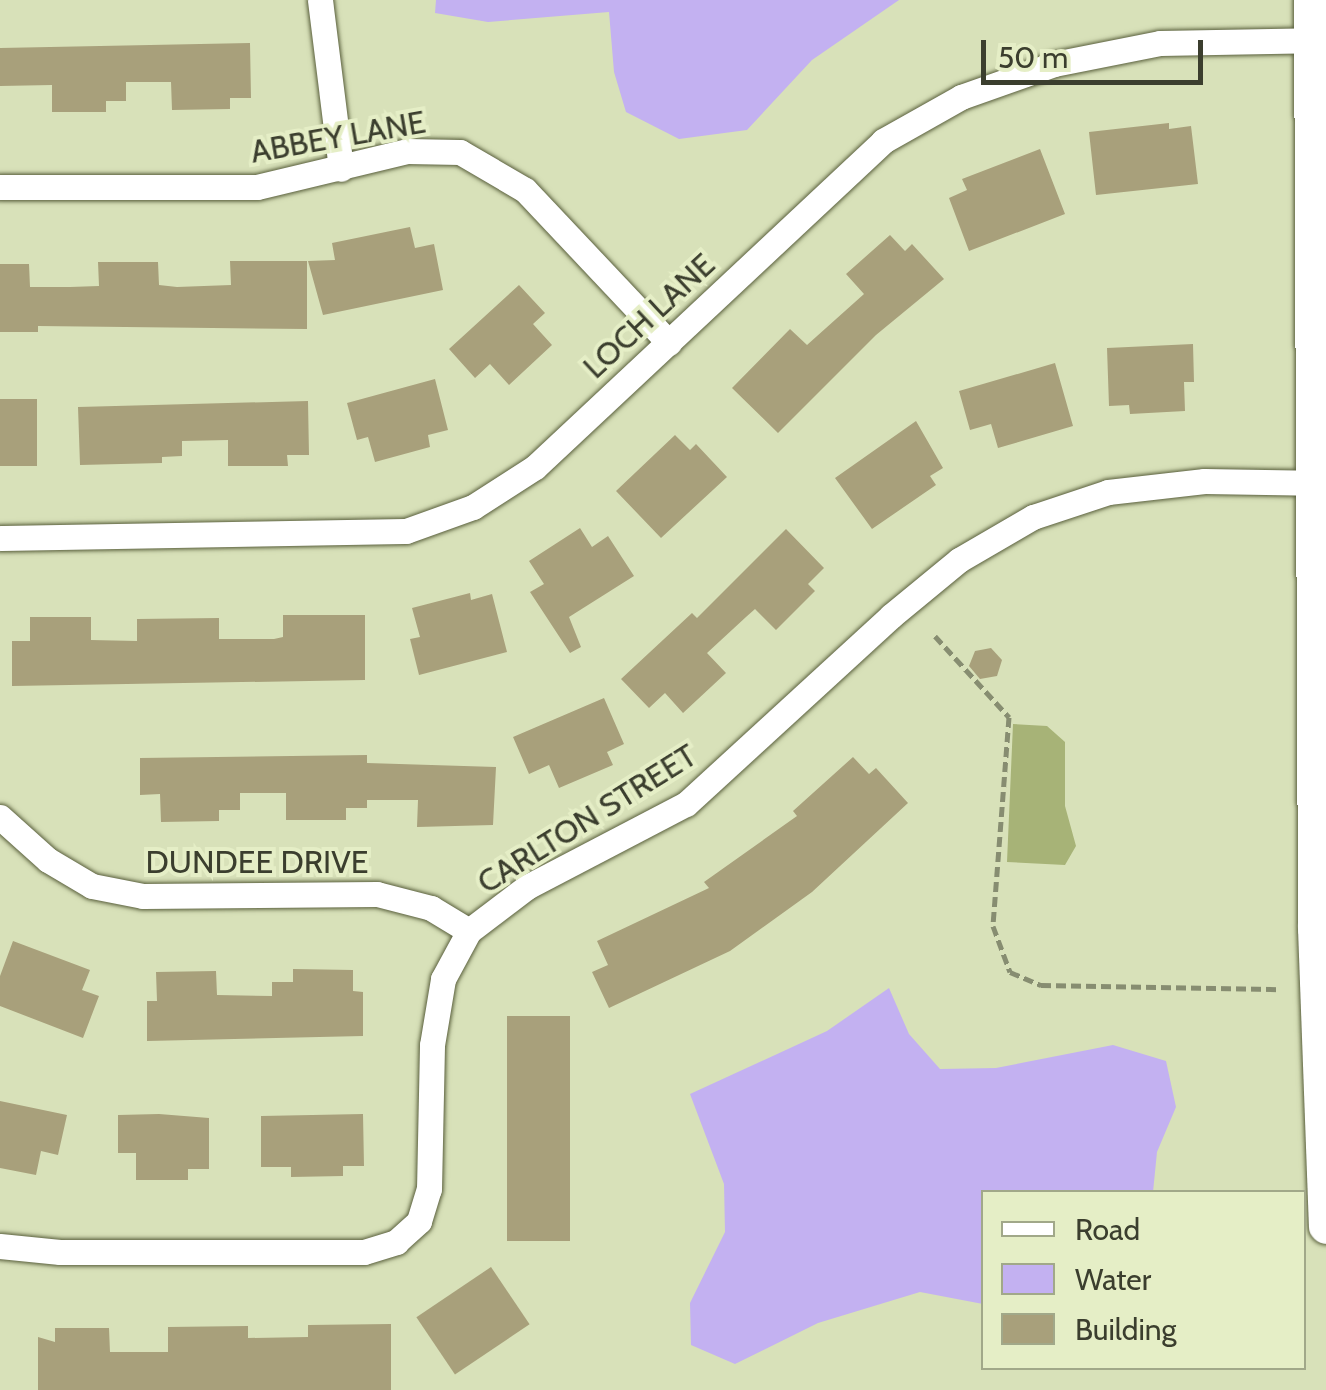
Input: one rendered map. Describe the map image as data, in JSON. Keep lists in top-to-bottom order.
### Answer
{
  "streets": {
    "street": [
      "ABBEY LANE",
      "LOCH LANE",
      "CARLTON STREET",
      "DUNDEE DRIVE"
    ]
  },
  "crossings": [
    ["ABBEY LANE", "LOCH LANE"],
    ["CARLTON STREET", "DUNDEE DRIVE"]
  ],
  "legend": ["Road", "Water", "Building"],
  "scale_bar": "50 m"
}
